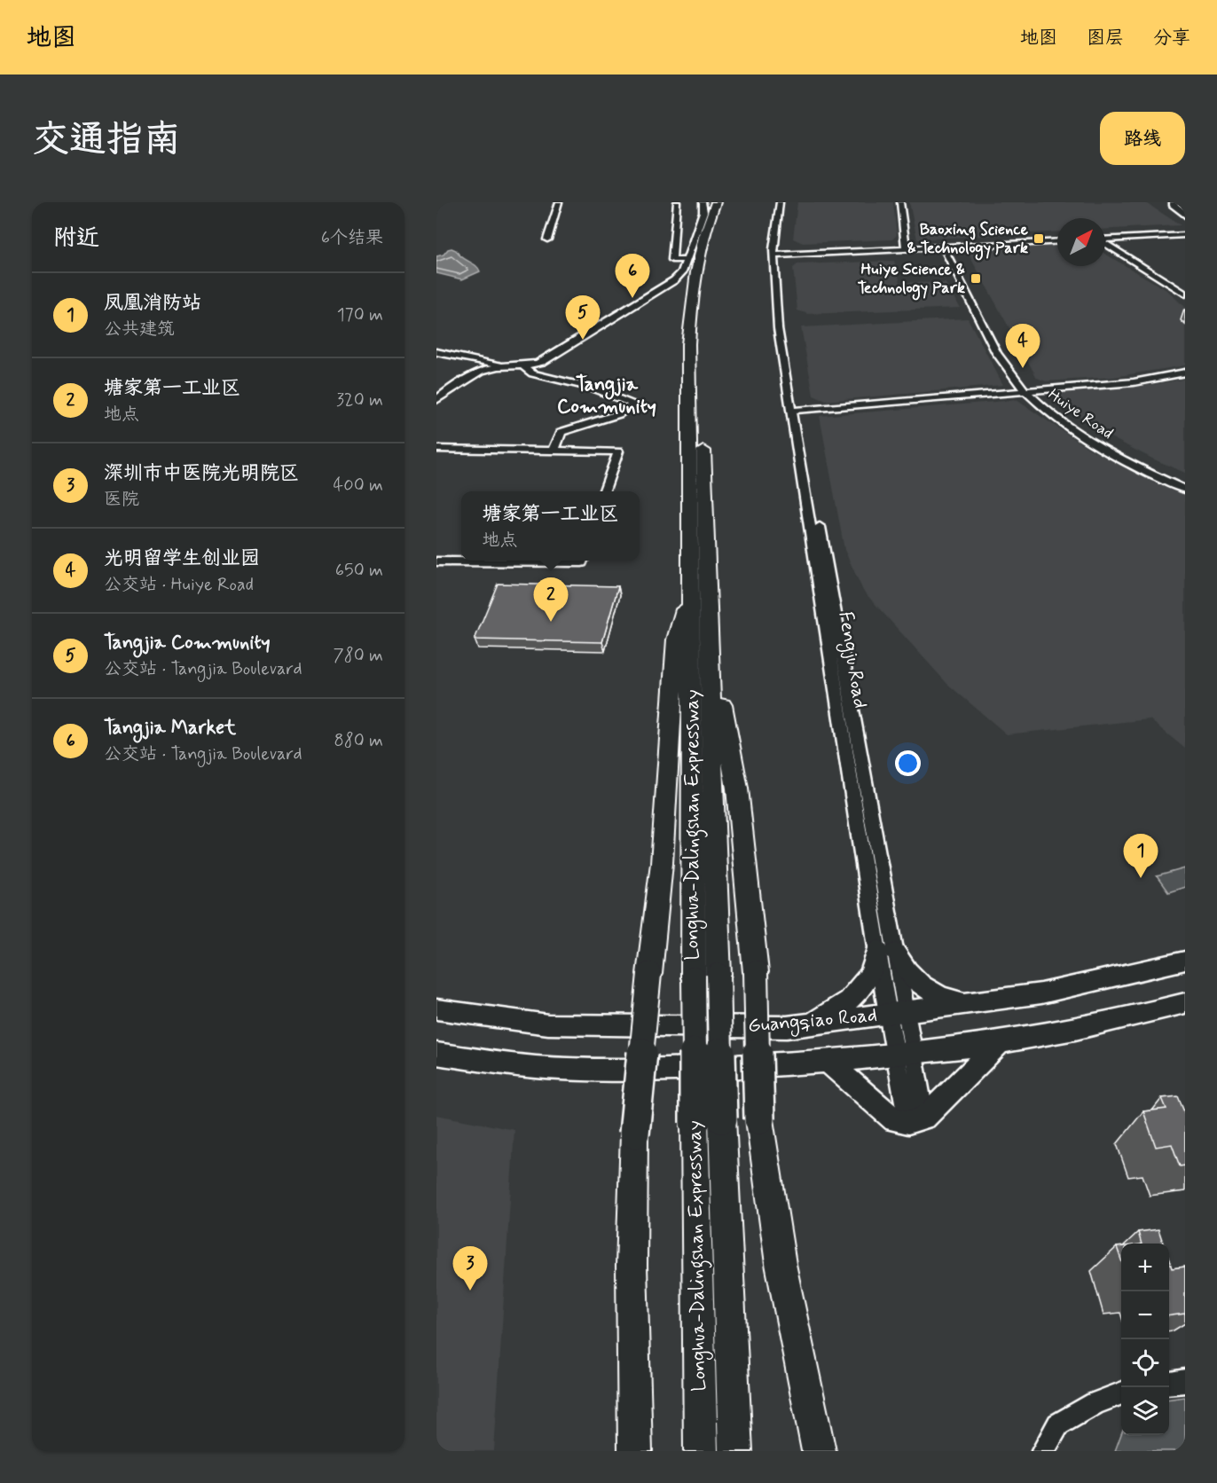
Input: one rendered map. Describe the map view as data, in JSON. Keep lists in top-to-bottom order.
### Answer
{
  "streets": {
    "highway": ["Longhua-Dalingshan Expressway"],
    "main road": ["Guangqiao Road"],
    "street": ["Huiye Road", "Fengju Road"]
  },
  "crossings": [
    ["Fengju Road", "Guangqiao Road"]
  ],
  "districts": ["Tangjia Community"],
  "places": {
    "transit": ["Baoxing Science & Technology Park", "Huiye Science & Technology Park"]
  },
  "north": "top right",
  "page": {
    "header": "地图",
    "nav": ["地图", "图层", "分享"],
    "buttons": "路线",
    "title": "交通指南",
    "heading": ["附近", "6个结果"],
    "pins": [
      "6",
      "5",
      "4",
      "2",
      "1",
      "3"
    ],
    "list": [
      {
        "mark": "1",
        "name": "凤凰消防站",
        "note": "公共建筑",
        "value": "170 m"
      },
      {
        "mark": "2",
        "name": "塘家第一工业区",
        "note": "地点",
        "value": "320 m"
      },
      {
        "mark": "3",
        "name": "深圳市中医院光明院区",
        "note": "医院",
        "value": "400 m"
      },
      {
        "mark": "4",
        "name": "光明留学生创业园",
        "note": "公交站 · Huiye Road",
        "value": "650 m"
      },
      {
        "mark": "5",
        "name": "Tangjia Community",
        "note": "公交站 · Tangjia Boulevard",
        "value": "780 m"
      },
      {
        "mark": "6",
        "name": "Tangjia Market",
        "note": "公交站 · Tangjia Boulevard",
        "value": "880 m"
      }
    ],
    "popup": ["塘家第一工业区", "地点"],
    "map_buttons": ["+", "−"]
  }
}
